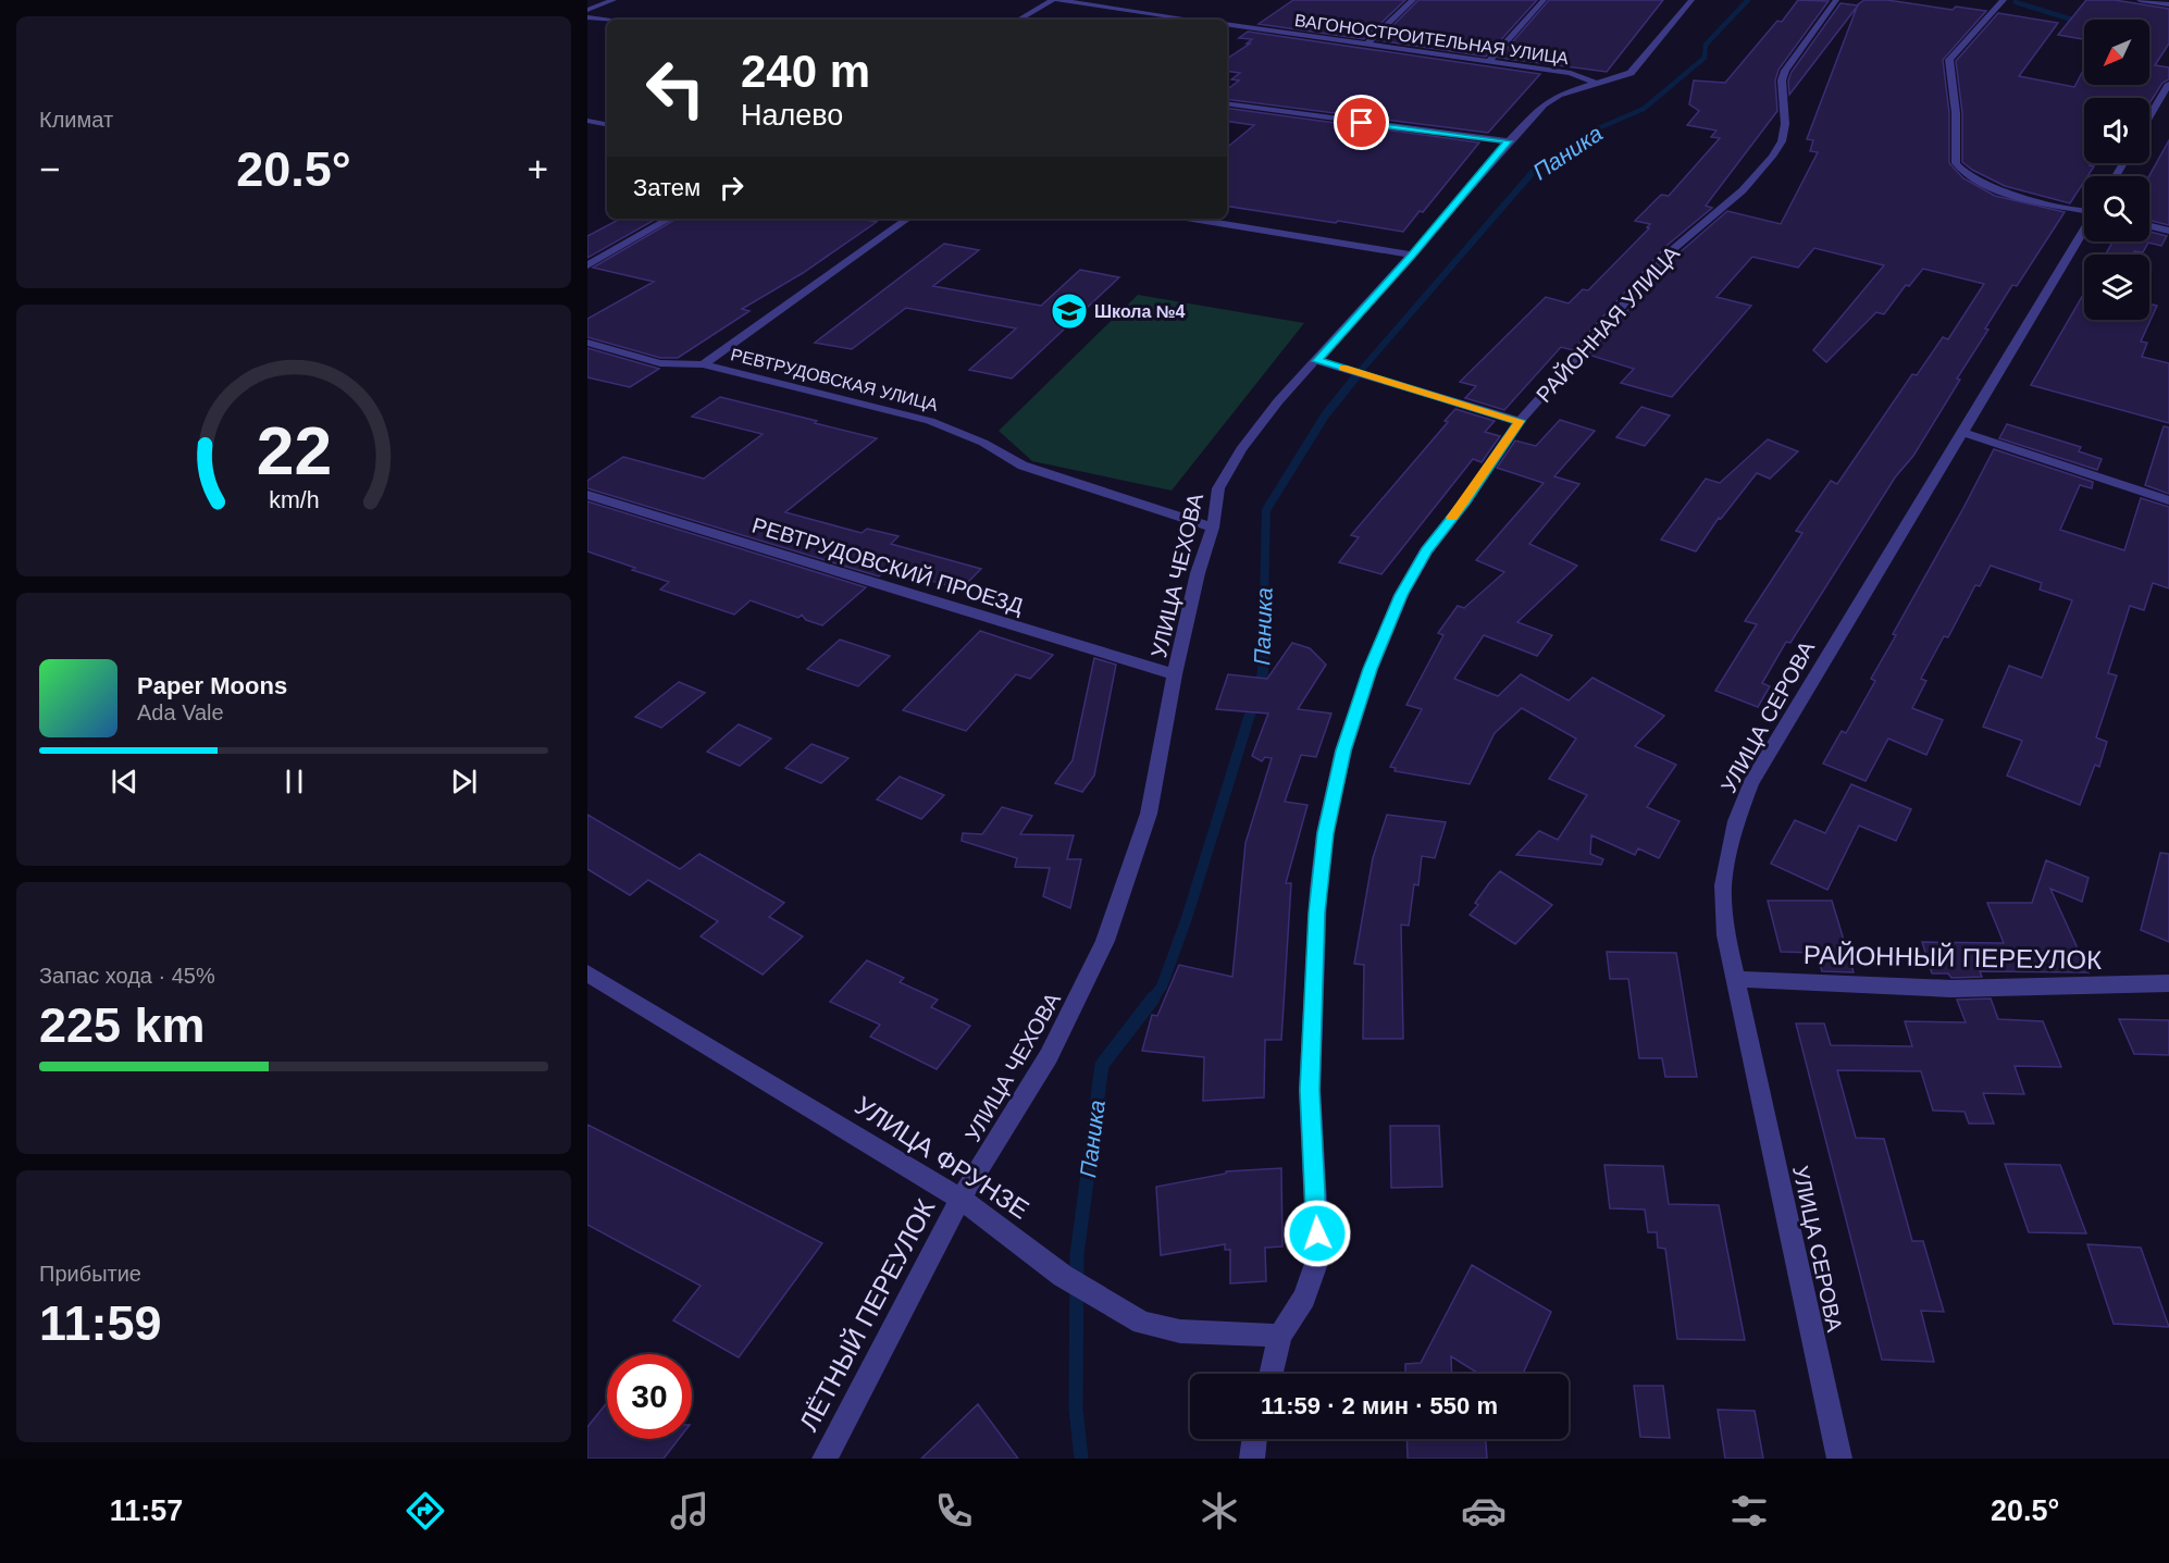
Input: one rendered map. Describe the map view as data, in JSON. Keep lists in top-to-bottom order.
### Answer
{
  "streets": {
    "street": [
      "ВАГОНОСТРОИТЕЛЬНАЯ УЛИЦА",
      "РАЙОННАЯ УЛИЦА",
      "РЕВТРУДОВСКАЯ УЛИЦА",
      "РЕВТРУДОВСКИЙ ПРОЕЗД",
      "УЛИЦА ЧЕХОВА",
      "УЛИЦА СЕРОВА",
      "РАЙОННЫЙ ПЕРЕУЛОК",
      "УЛИЦА ФРУНЗЕ",
      "ЛЁТНЫЙ ПЕРЕУЛОК"
    ]
  },
  "crossings": [
    ["ВАГОНОСТРОИТЕЛЬНАЯ УЛИЦА", "УЛИЦА ЧЕХОВА"],
    ["РАЙОННАЯ УЛИЦА", "УЛИЦА ФРУНЗЕ"],
    ["РЕВТРУДОВСКАЯ УЛИЦА", "УЛИЦА ЧЕХОВА"],
    ["РЕВТРУДОВСКИЙ ПРОЕЗД", "УЛИЦА ЧЕХОВА"],
    ["УЛИЦА ЧЕХОВА", "УЛИЦА ФРУНЗЕ"],
    ["УЛИЦА ЧЕХОВА", "ЛЁТНЫЙ ПЕРЕУЛОК"],
    ["УЛИЦА СЕРОВА", "РАЙОННЫЙ ПЕРЕУЛОК"],
    ["УЛИЦА ФРУНЗЕ", "ЛЁТНЫЙ ПЕРЕУЛОК"]
  ],
  "water": ["Паника"],
  "places": {
    "school or university": ["Школа №4"]
  },
  "north": "bottom left",
  "page": {
    "tile": [
      "Климат",
      ["Запас хода · 45%", "225 km"],
      ["Прибытие", "11:59"]
    ],
    "turn": ["240 m", "Налево"],
    "heat": ["−", "20.5°", "+"],
    "then": "Затем",
    "song": ["Paper Moons", "Ada Vale"],
    "limit": "30",
    "trip": "11:59 · 2 мин · 550 m",
    "tabs": ["11:57", "20.5°"],
    "gauge": ["22", "km/h"]
  }
}
